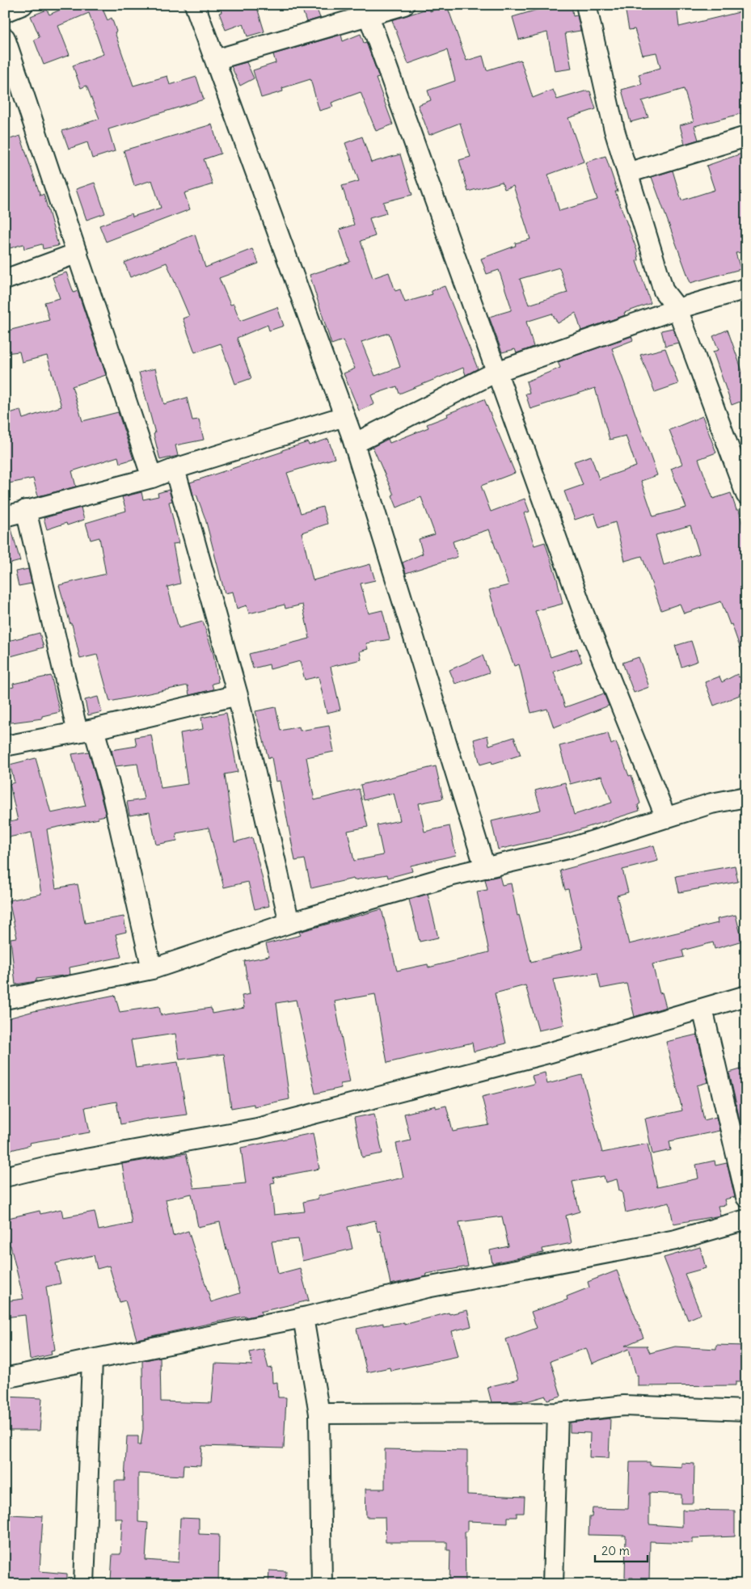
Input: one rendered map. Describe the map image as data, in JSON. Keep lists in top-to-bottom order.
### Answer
{
  "scale_bar": "20 m"
}
